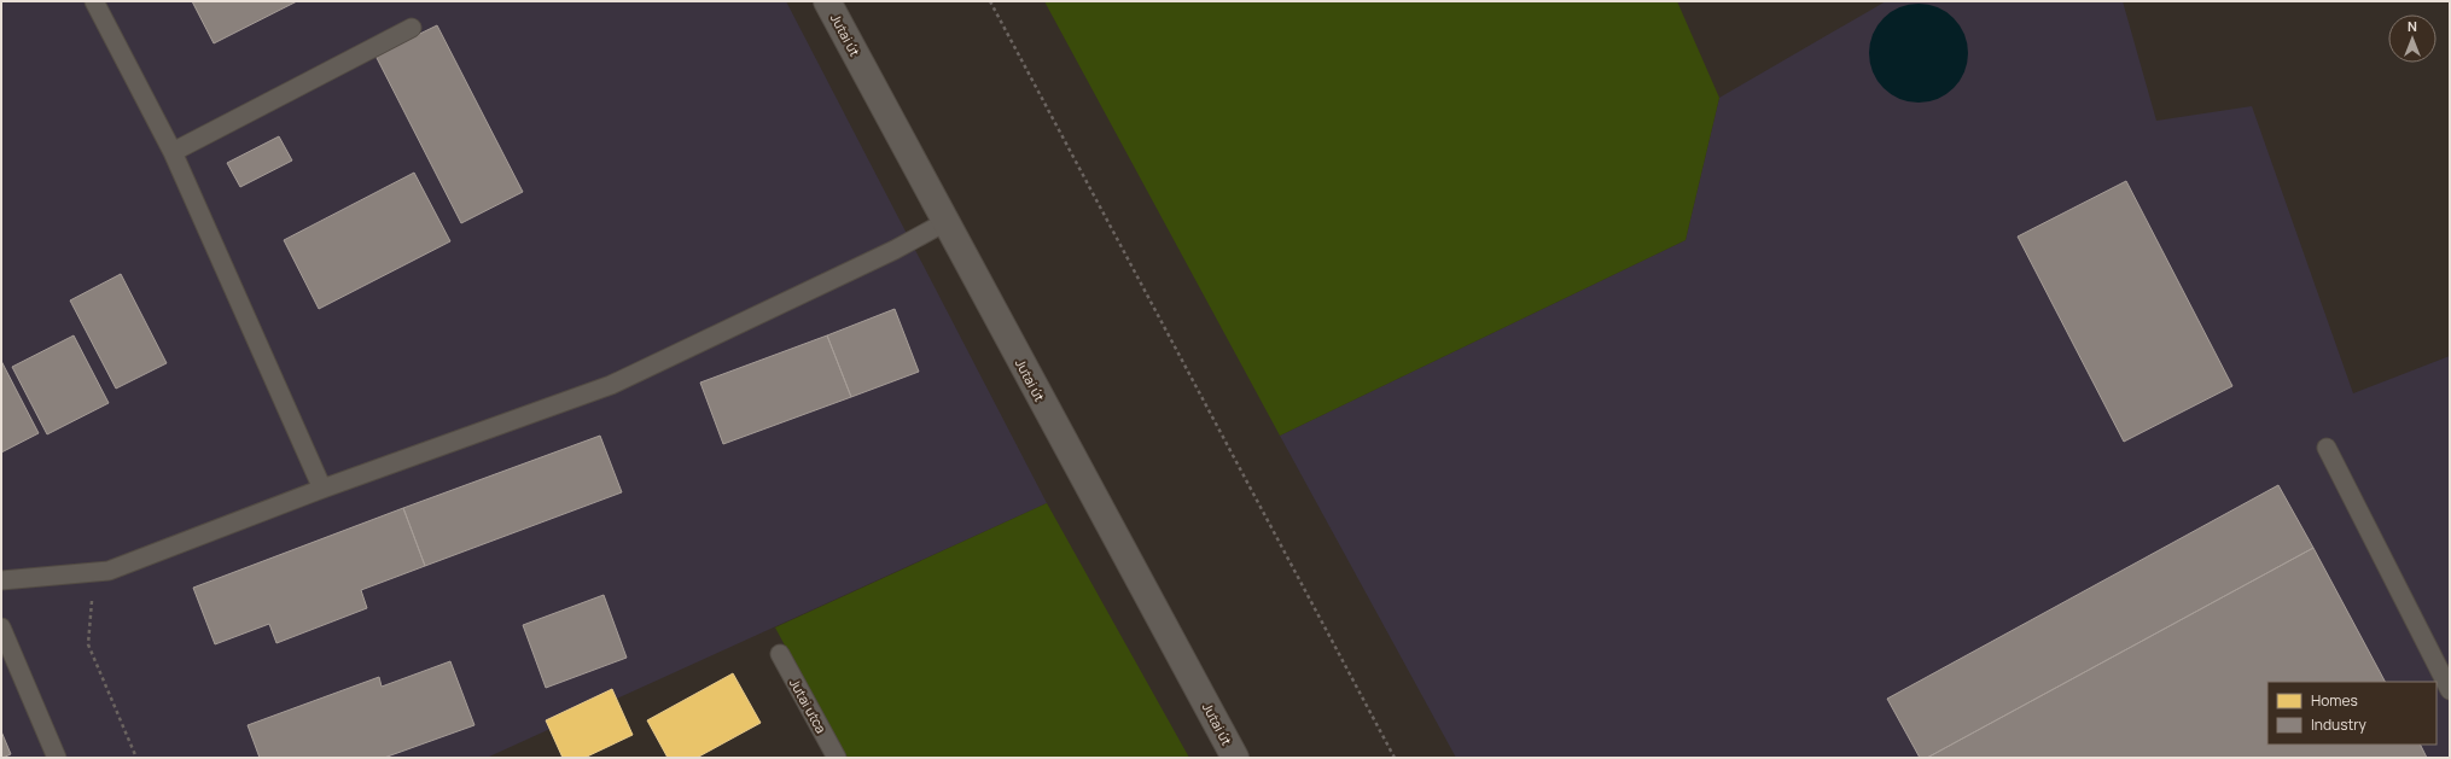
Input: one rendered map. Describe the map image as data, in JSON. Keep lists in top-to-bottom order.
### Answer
{
  "streets": {
    "main road": ["Jutai út"],
    "lane": ["Jutai utca"]
  },
  "legend": ["Homes", "Industry"],
  "north": "top"
}
